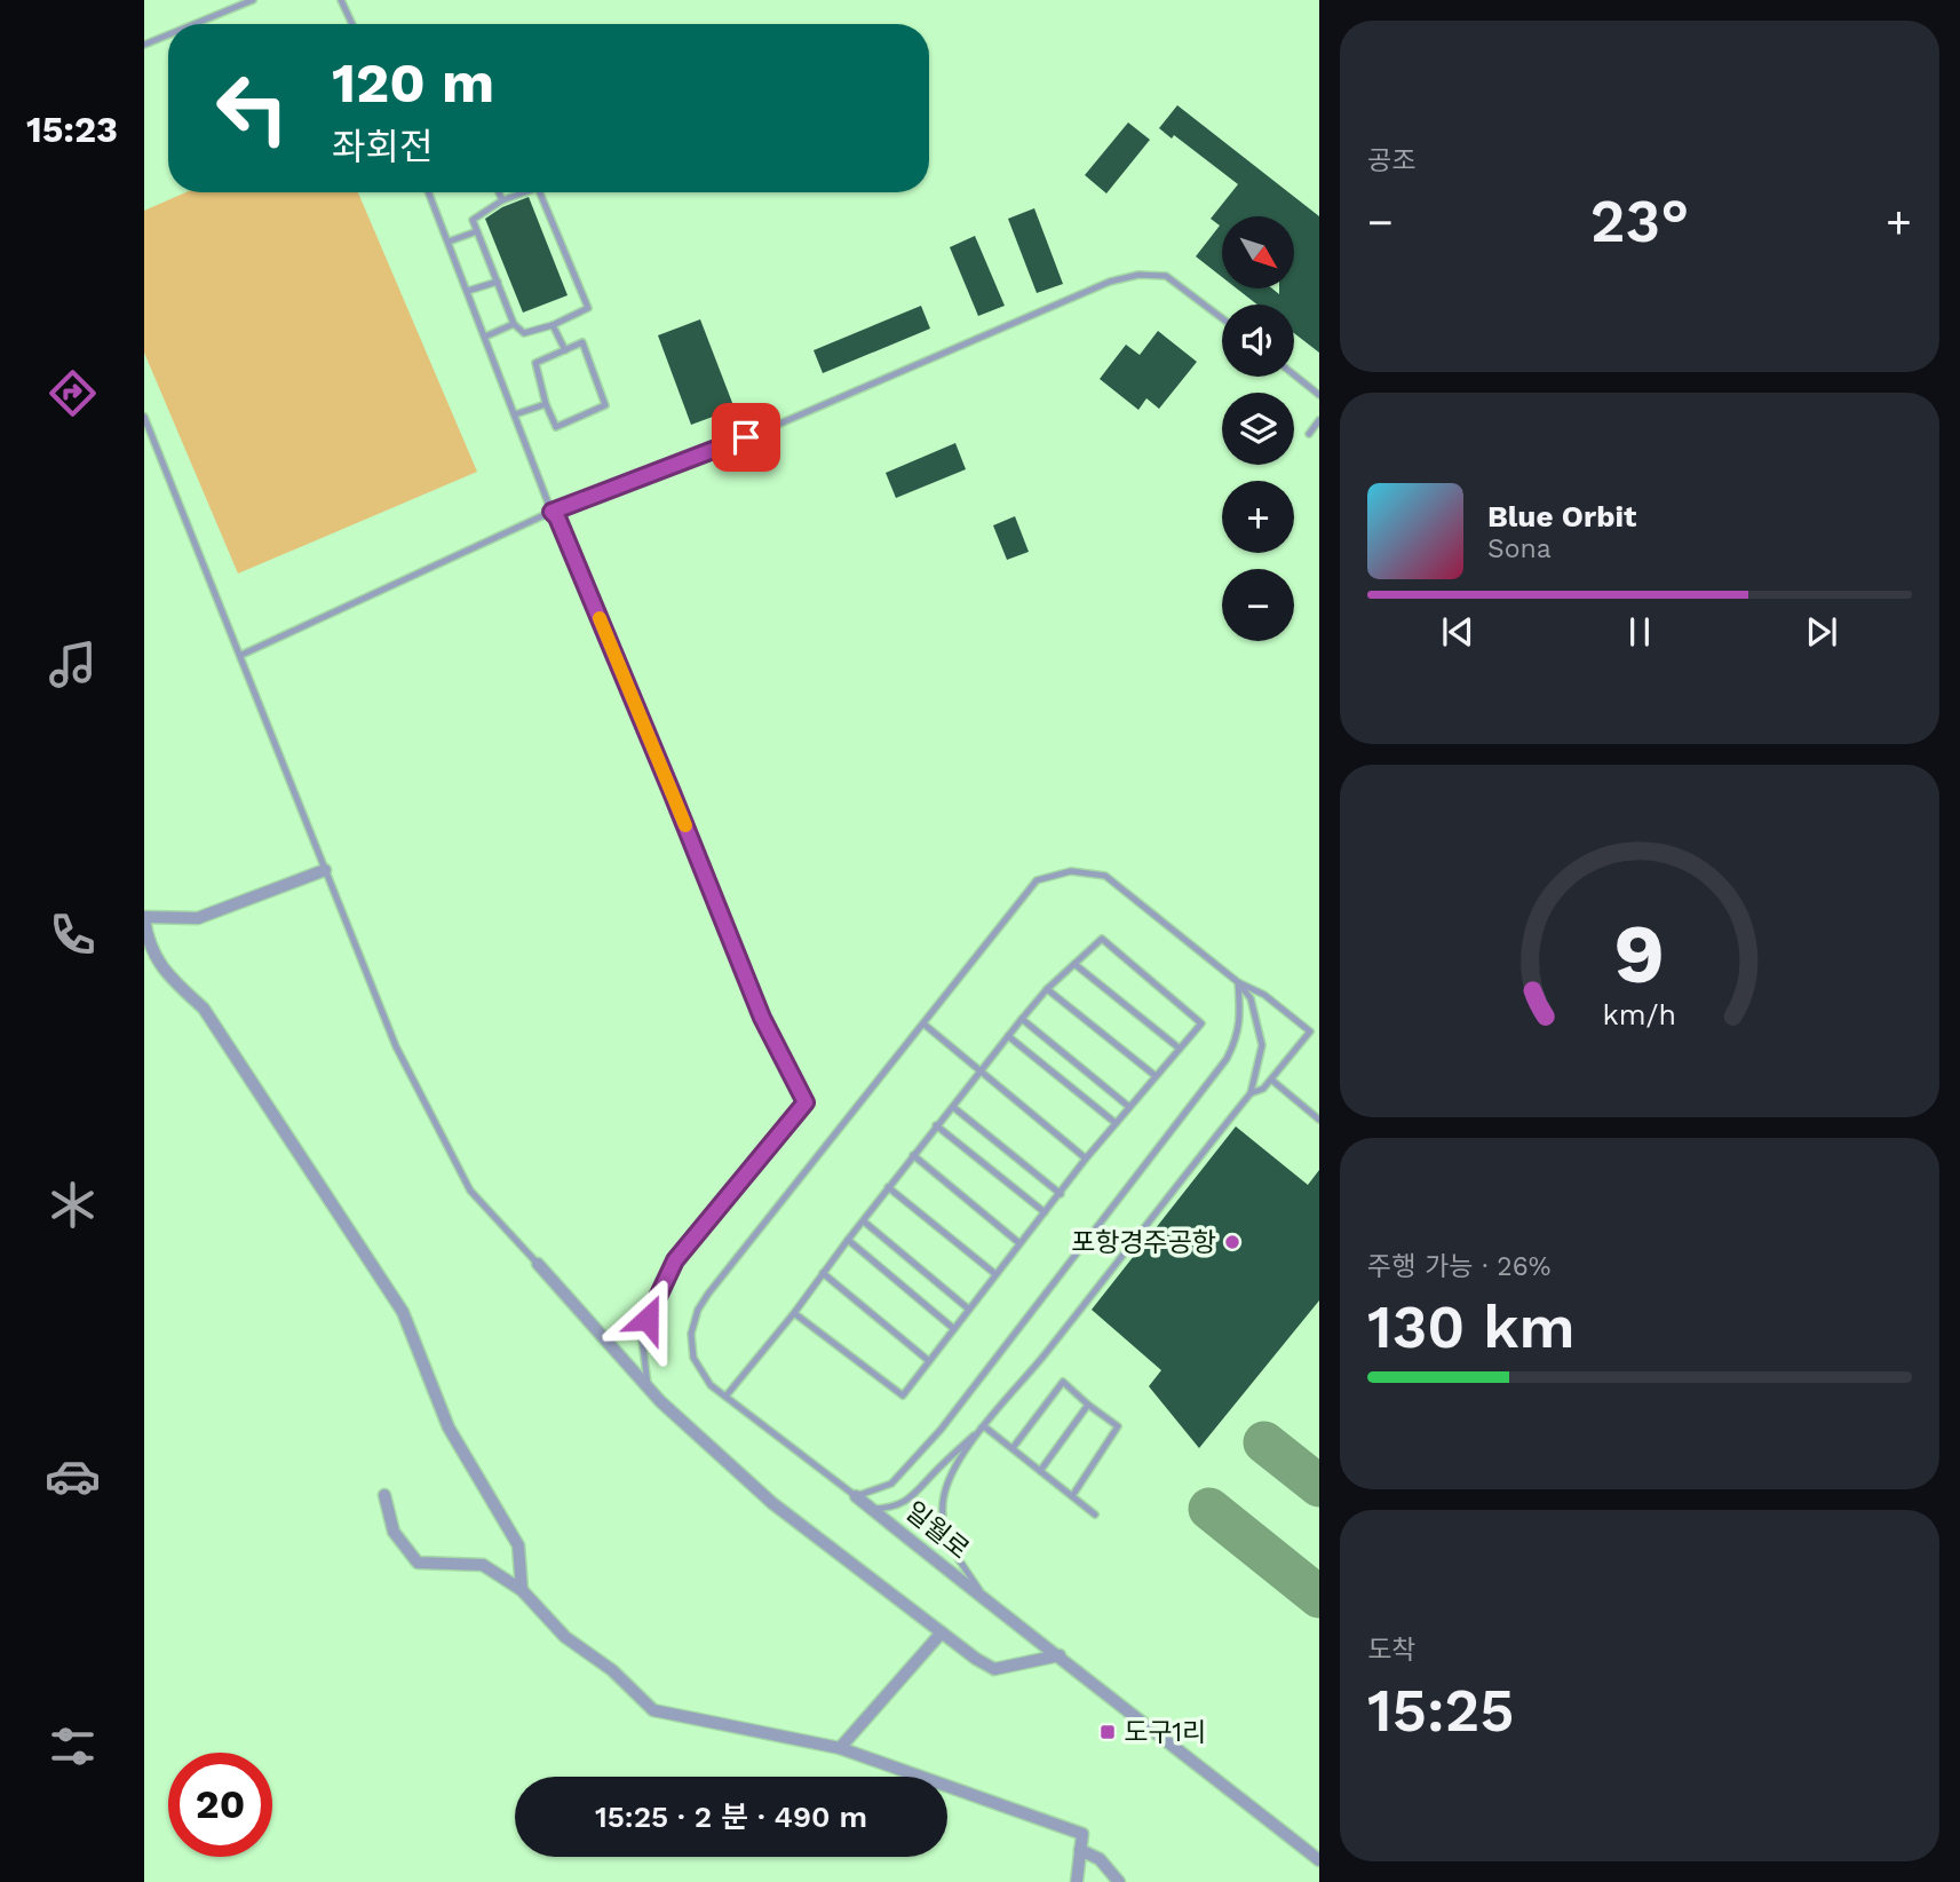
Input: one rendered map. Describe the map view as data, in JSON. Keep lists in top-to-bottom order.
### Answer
{
  "streets": {
    "street": ["일월로"]
  },
  "places": {
    "other": ["포항경주공항"],
    "transit": ["도구1리"]
  },
  "north": "bottom right",
  "page": {
    "tabs": "15:23",
    "tile": [
      "공조",
      ["주행 가능 · 26%", "130 km"],
      ["도착", "15:25"]
    ],
    "turn": ["120 m", "좌회전"],
    "heat": ["−", "23°", "+"],
    "map_buttons": ["+", "−"],
    "song": ["Blue Orbit", "Sona"],
    "limit": "20",
    "trip": "15:25 · 2 분 · 490 m",
    "gauge": ["9", "km/h"]
  }
}
